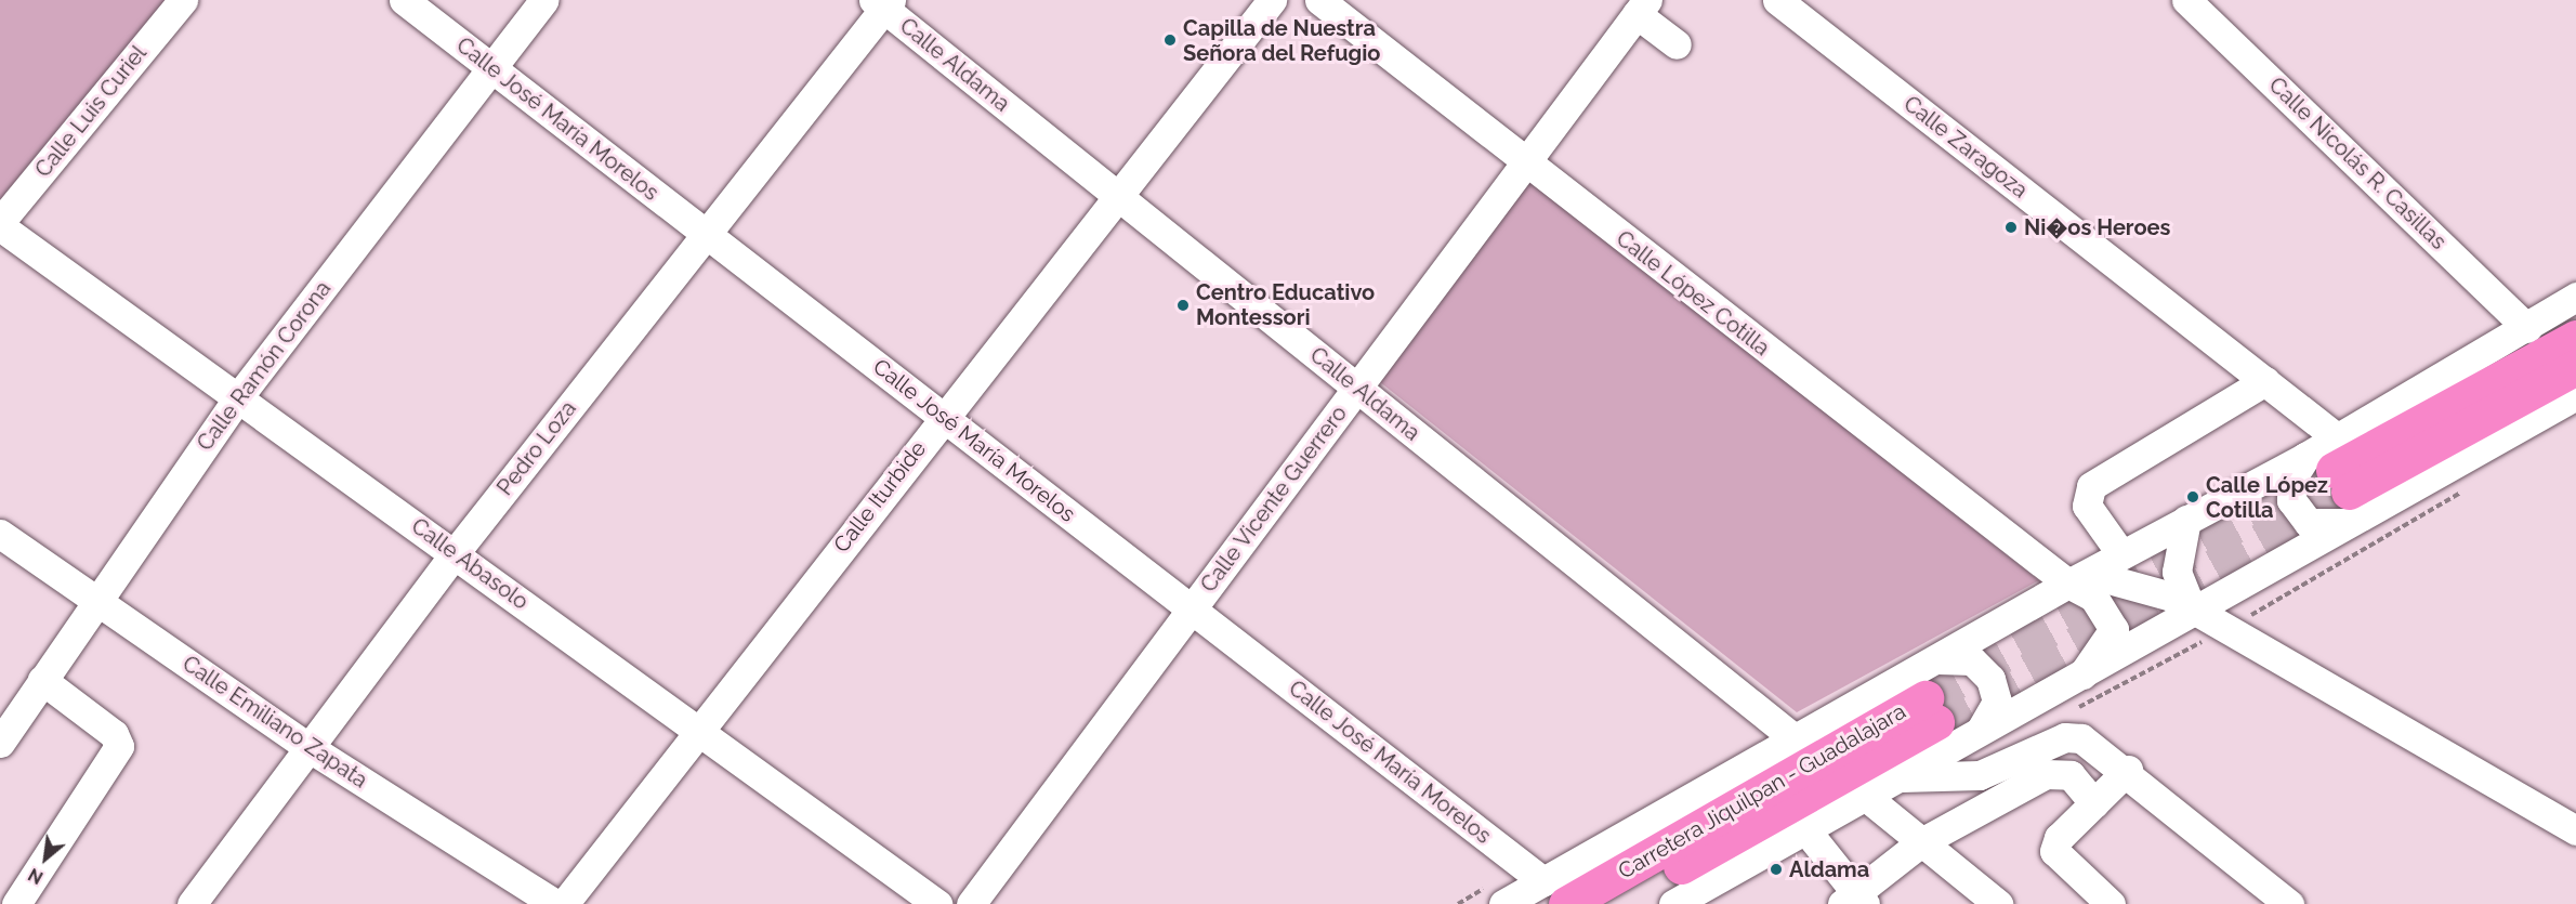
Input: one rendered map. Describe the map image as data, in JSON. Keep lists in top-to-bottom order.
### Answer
{
  "streets": {
    "highway": ["Carretera Jiquilpan - Guadalajara"],
    "street": [
      "Calle Aldama",
      "Calle Luis Curiel",
      "Calle José María Morelos",
      "Calle Zaragoza",
      "Calle Nicolás R. Casillas",
      "Calle López Cotilla",
      "Calle Ramón Corona",
      "Pedro Loza",
      "Calle Iturbide",
      "Calle Vicente Guerrero",
      "Calle Abasolo",
      "Calle Emiliano Zapata"
    ]
  },
  "crossings": [
    ["Calle Aldama", "Pedro Loza"],
    ["Calle Aldama", "Calle Iturbide"],
    ["Calle Aldama", "Calle Vicente Guerrero"],
    ["Calle Luis Curiel", "Calle Abasolo"],
    ["Calle José María Morelos", "Calle Ramón Corona"],
    ["Calle José María Morelos", "Pedro Loza"],
    ["Calle José María Morelos", "Calle Iturbide"],
    ["Calle José María Morelos", "Calle Vicente Guerrero"],
    ["Calle José María Morelos", "Carretera Jiquilpan - Guadalajara"],
    ["Calle López Cotilla", "Calle Vicente Guerrero"],
    ["Calle Ramón Corona", "Calle Abasolo"],
    ["Calle Ramón Corona", "Calle Emiliano Zapata"],
    ["Pedro Loza", "Calle Abasolo"],
    ["Pedro Loza", "Calle Emiliano Zapata"],
    ["Calle Iturbide", "Calle Abasolo"]
  ],
  "places": [
    "Capilla de Nuestra Señora del Refugio",
    "Ni�os Heroes",
    "Centro Educativo Montessori",
    "Calle López Cotilla",
    "Aldama"
  ],
  "north": "bottom left"
}
